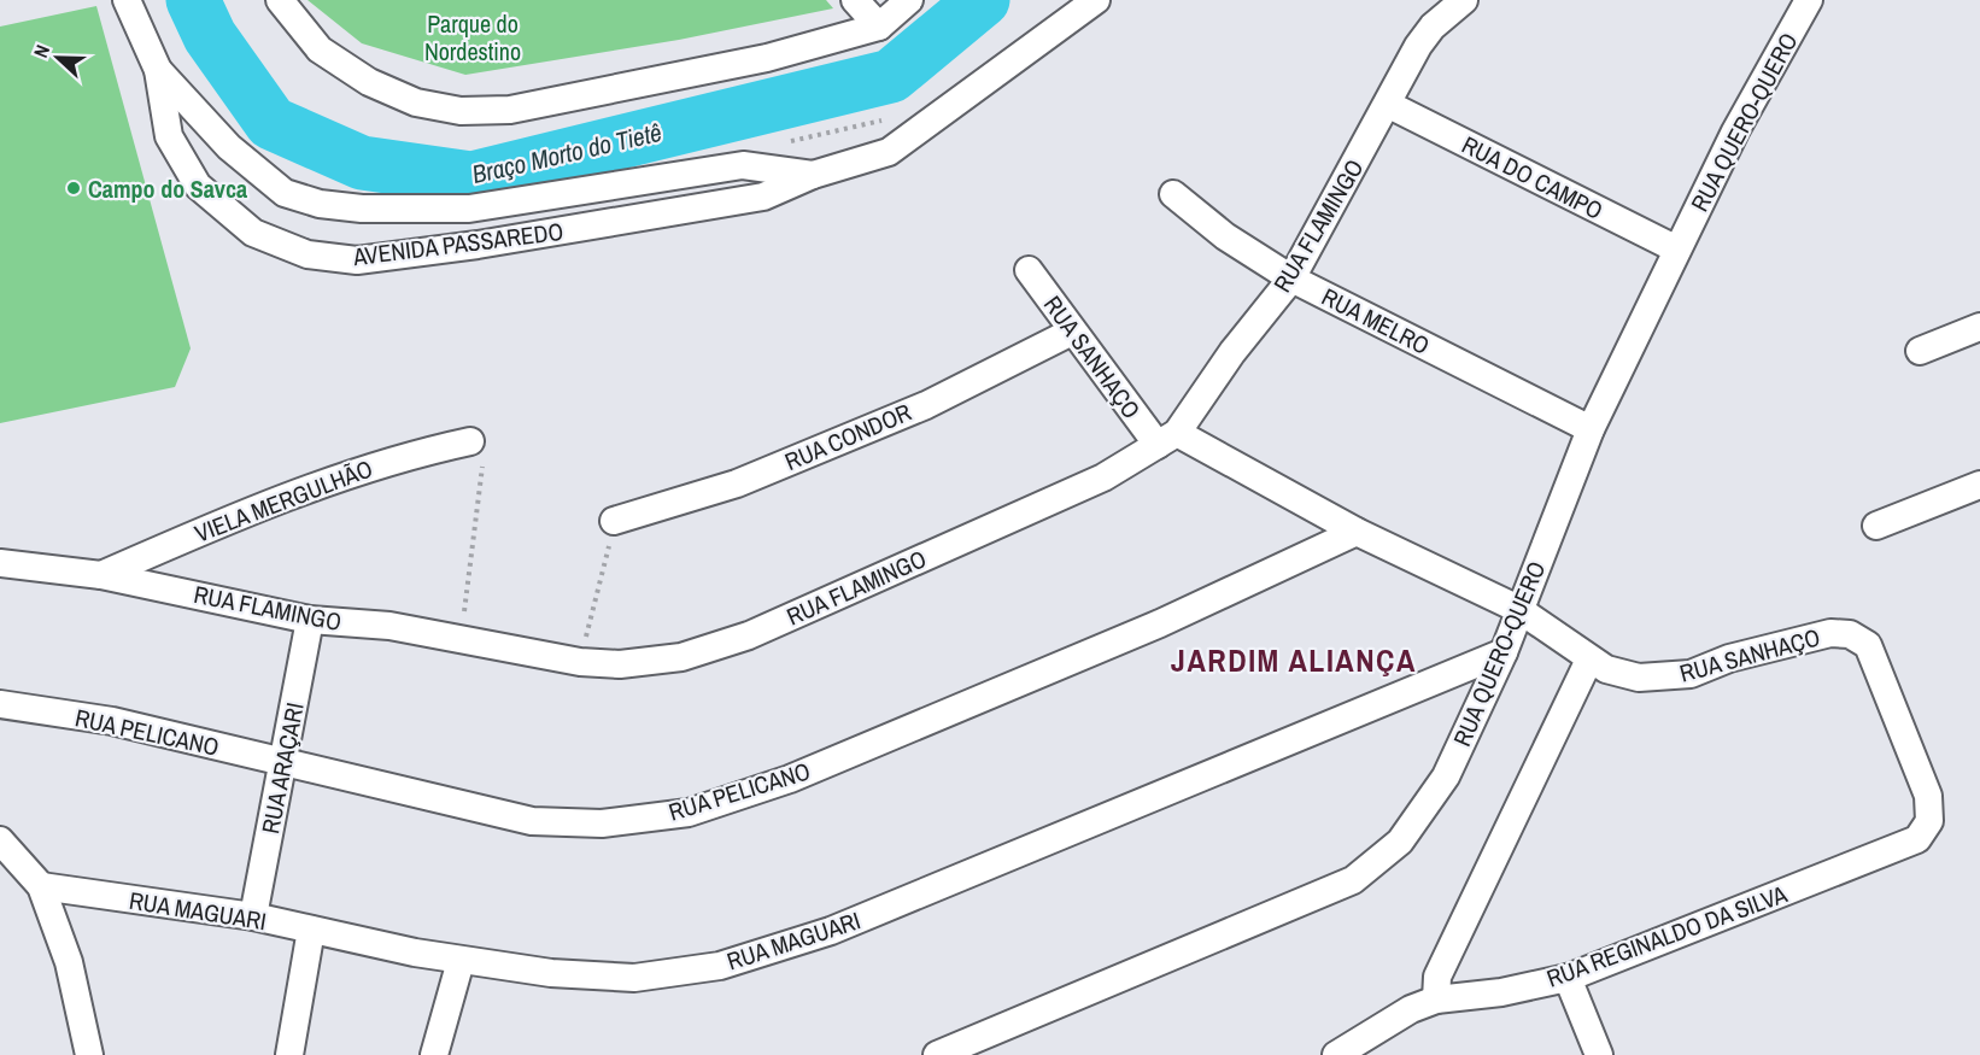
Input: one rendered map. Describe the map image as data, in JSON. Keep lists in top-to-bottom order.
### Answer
{
  "streets": {
    "street": [
      "RUA QUERO-QUERO",
      "RUA DO CAMPO",
      "RUA FLAMINGO",
      "AVENIDA PASSAREDO",
      "RUA MELRO",
      "RUA SANHAÇO",
      "RUA CONDOR",
      "VIELA MERGULHÃO",
      "RUA PELICANO",
      "RUA ARAÇARI",
      "RUA MAGUARI",
      "RUA REGINALDO DA SILVA"
    ]
  },
  "crossings": [
    ["RUA QUERO-QUERO", "RUA DO CAMPO"],
    ["RUA QUERO-QUERO", "RUA MELRO"],
    ["RUA QUERO-QUERO", "RUA SANHAÇO"],
    ["RUA QUERO-QUERO", "RUA MAGUARI"],
    ["RUA DO CAMPO", "RUA FLAMINGO"],
    ["RUA FLAMINGO", "RUA MELRO"],
    ["RUA FLAMINGO", "RUA SANHAÇO"],
    ["RUA FLAMINGO", "VIELA MERGULHÃO"],
    ["RUA FLAMINGO", "RUA ARAÇARI"],
    ["RUA SANHAÇO", "RUA CONDOR"],
    ["RUA SANHAÇO", "RUA PELICANO"],
    ["RUA SANHAÇO", "RUA REGINALDO DA SILVA"],
    ["RUA PELICANO", "RUA ARAÇARI"],
    ["RUA ARAÇARI", "RUA MAGUARI"]
  ],
  "districts": ["JARDIM ALIANÇA"],
  "water": ["Braço Morto do Tietê"],
  "parks": ["Parque do Nordestino"],
  "places": ["Campo do Savca"],
  "north": "left"
}
